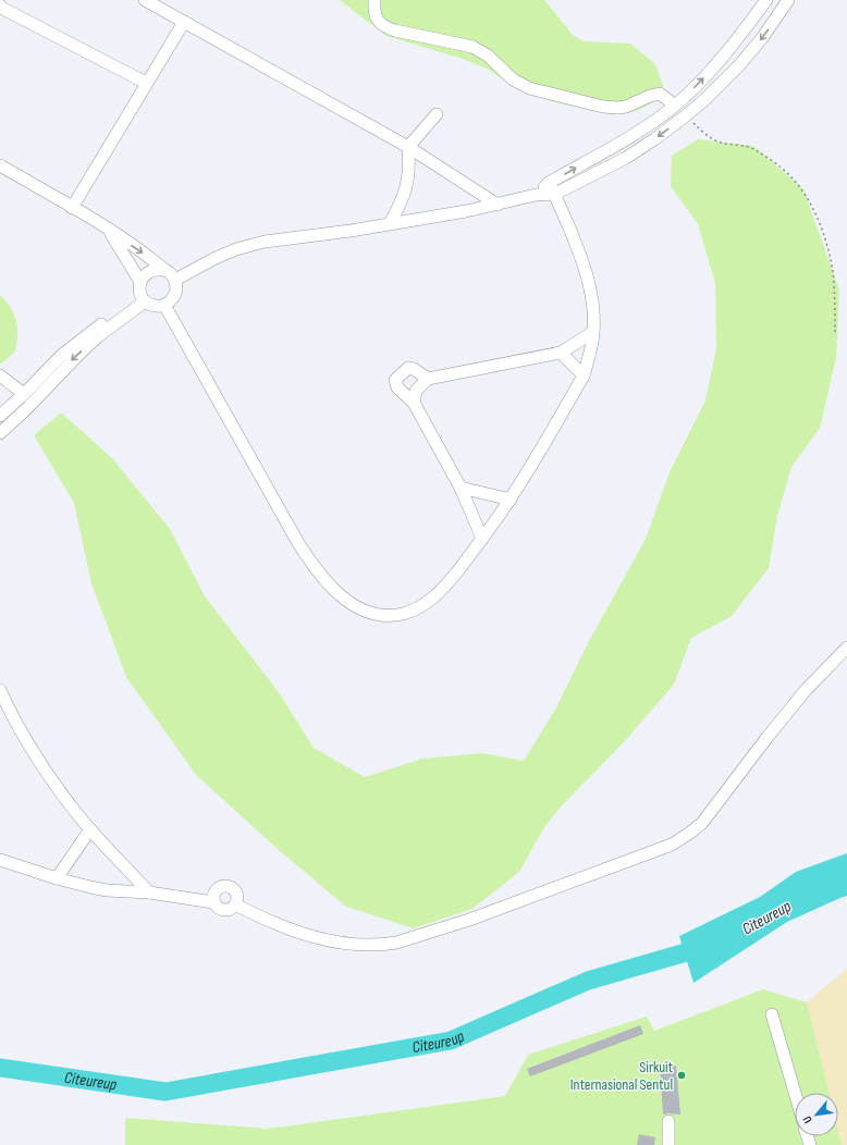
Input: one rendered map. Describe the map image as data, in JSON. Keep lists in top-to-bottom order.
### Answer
{
  "water": ["Citeureup"],
  "places": ["Sirkuit Internasional Sentul"],
  "north": "bottom left"
}
